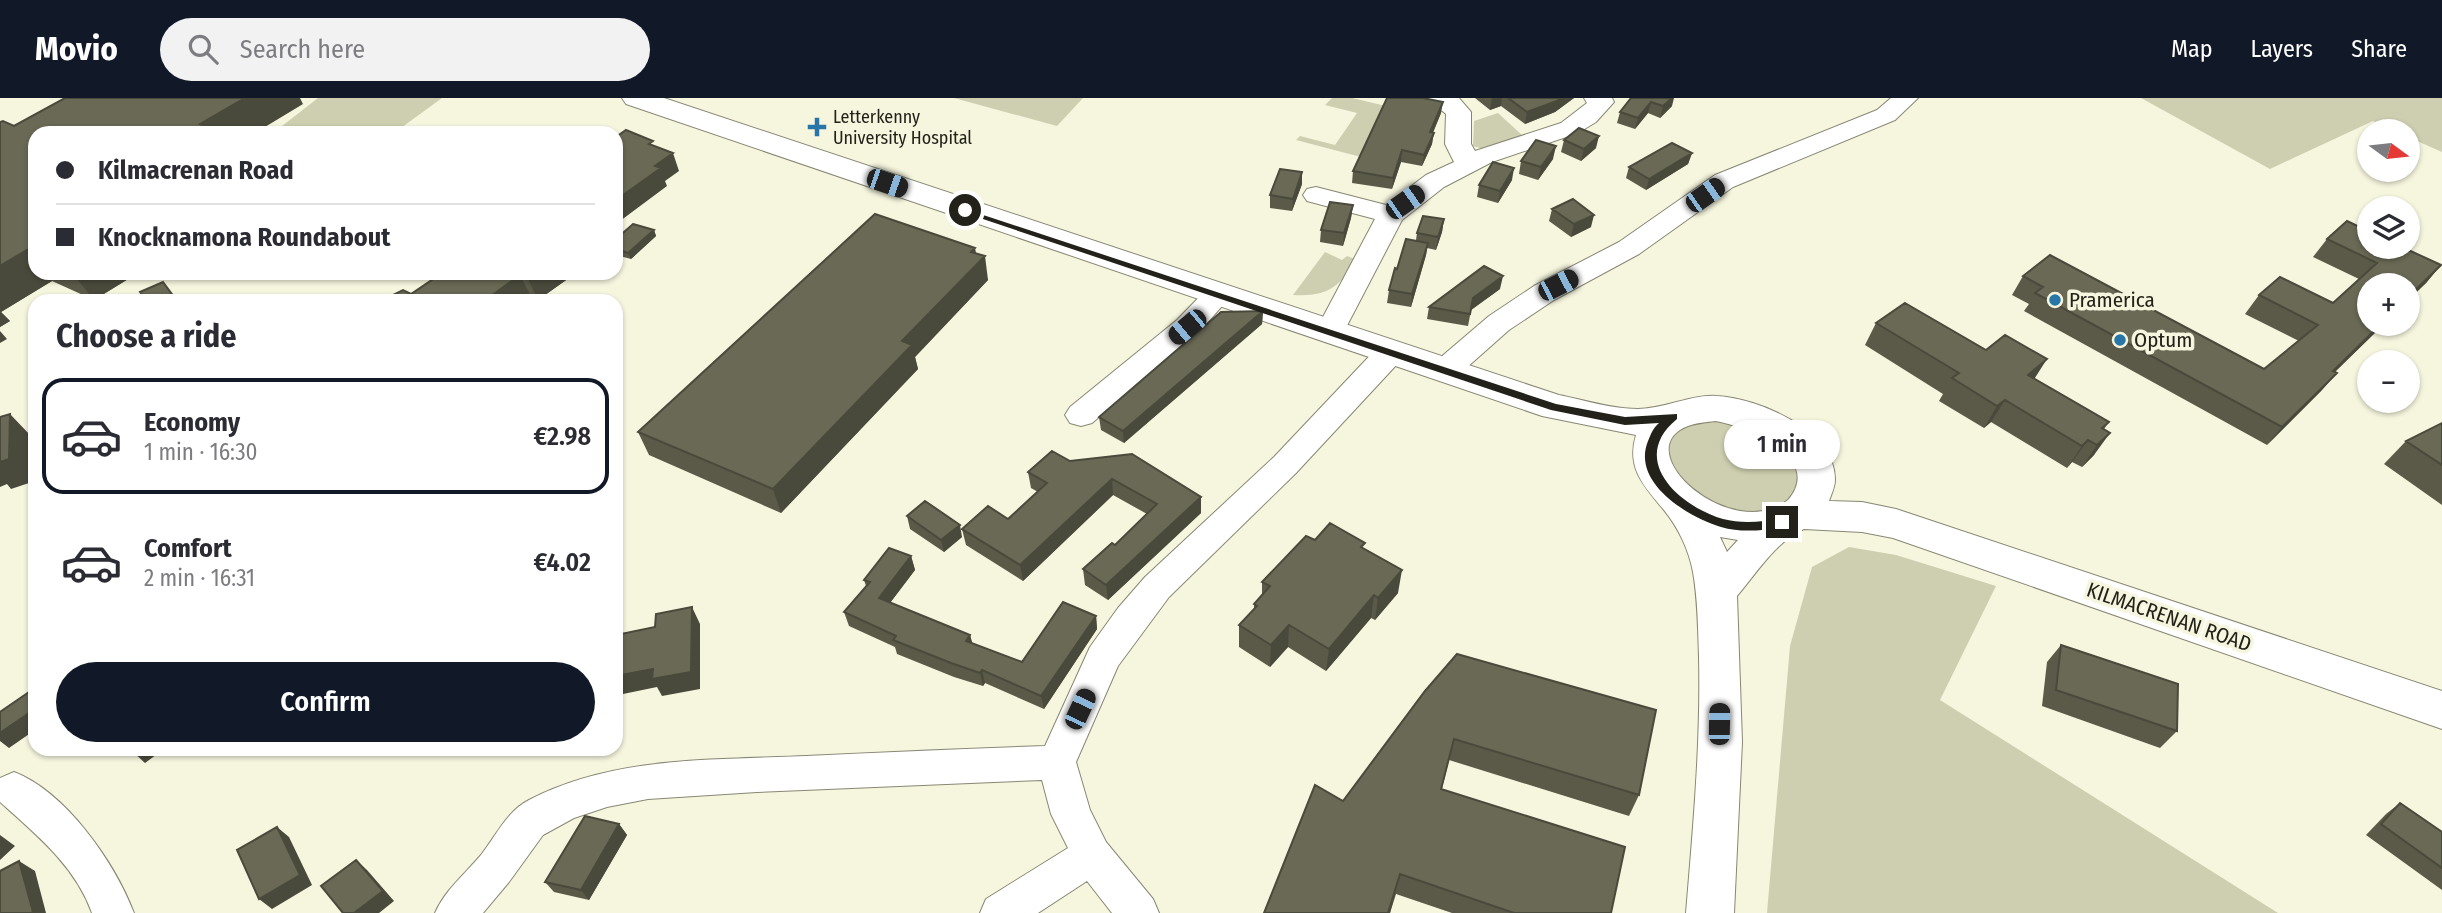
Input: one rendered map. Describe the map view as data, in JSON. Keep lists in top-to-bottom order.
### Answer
{
  "streets": {
    "main road": ["KILMACRENAN ROAD"]
  },
  "places": {
    "health": ["Letterkenny University Hospital"],
    "other": ["Pramerica", "Optum"]
  },
  "north": "right",
  "page": {
    "header": "Movio",
    "search": "Search here",
    "nav": ["Map", "Layers", "Share"],
    "map_buttons": ["+", "−"],
    "banner": ["Kilmacrenan Road", "Knocknamona Roundabout"],
    "heading": "Choose a ride",
    "list": [
      {
        "name": "Economy",
        "note": "1 min · 16:30",
        "value": "€2.98"
      },
      {
        "name": "Comfort",
        "note": "2 min · 16:31",
        "value": "€4.02"
      }
    ],
    "bubble": "1 min",
    "buttons": "Confirm"
  }
}
